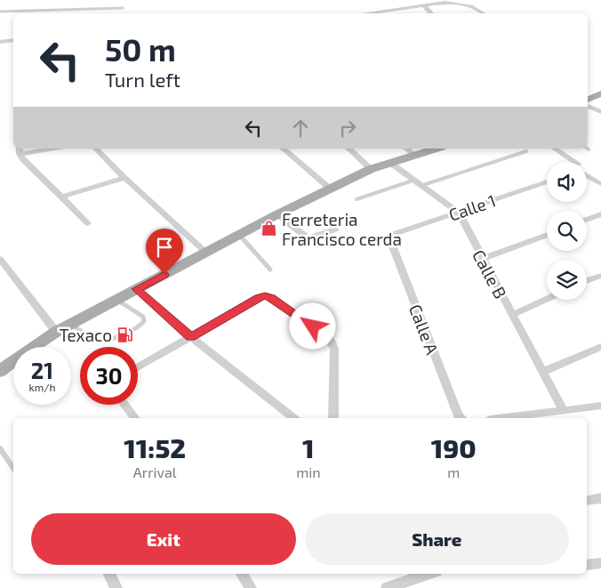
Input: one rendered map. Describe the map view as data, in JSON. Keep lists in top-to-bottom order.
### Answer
{
  "streets": {
    "street": ["Calle 1", "Calle B", "Calle A"]
  },
  "crossings": [
    ["Calle 1", "Calle B"],
    ["Calle 1", "Calle A"]
  ],
  "places": {
    "shop": ["Ferreteria Francisco cerda"],
    "fuel station": ["Texaco"]
  },
  "page": {
    "turn": ["50 m", "Turn left"],
    "speed": "21 km/h",
    "limit": "30",
    "eta": [
      "11:52",
      "Arrival",
      "1",
      "min",
      "190",
      "m"
    ],
    "buttons": ["Exit", "Share"]
  }
}
